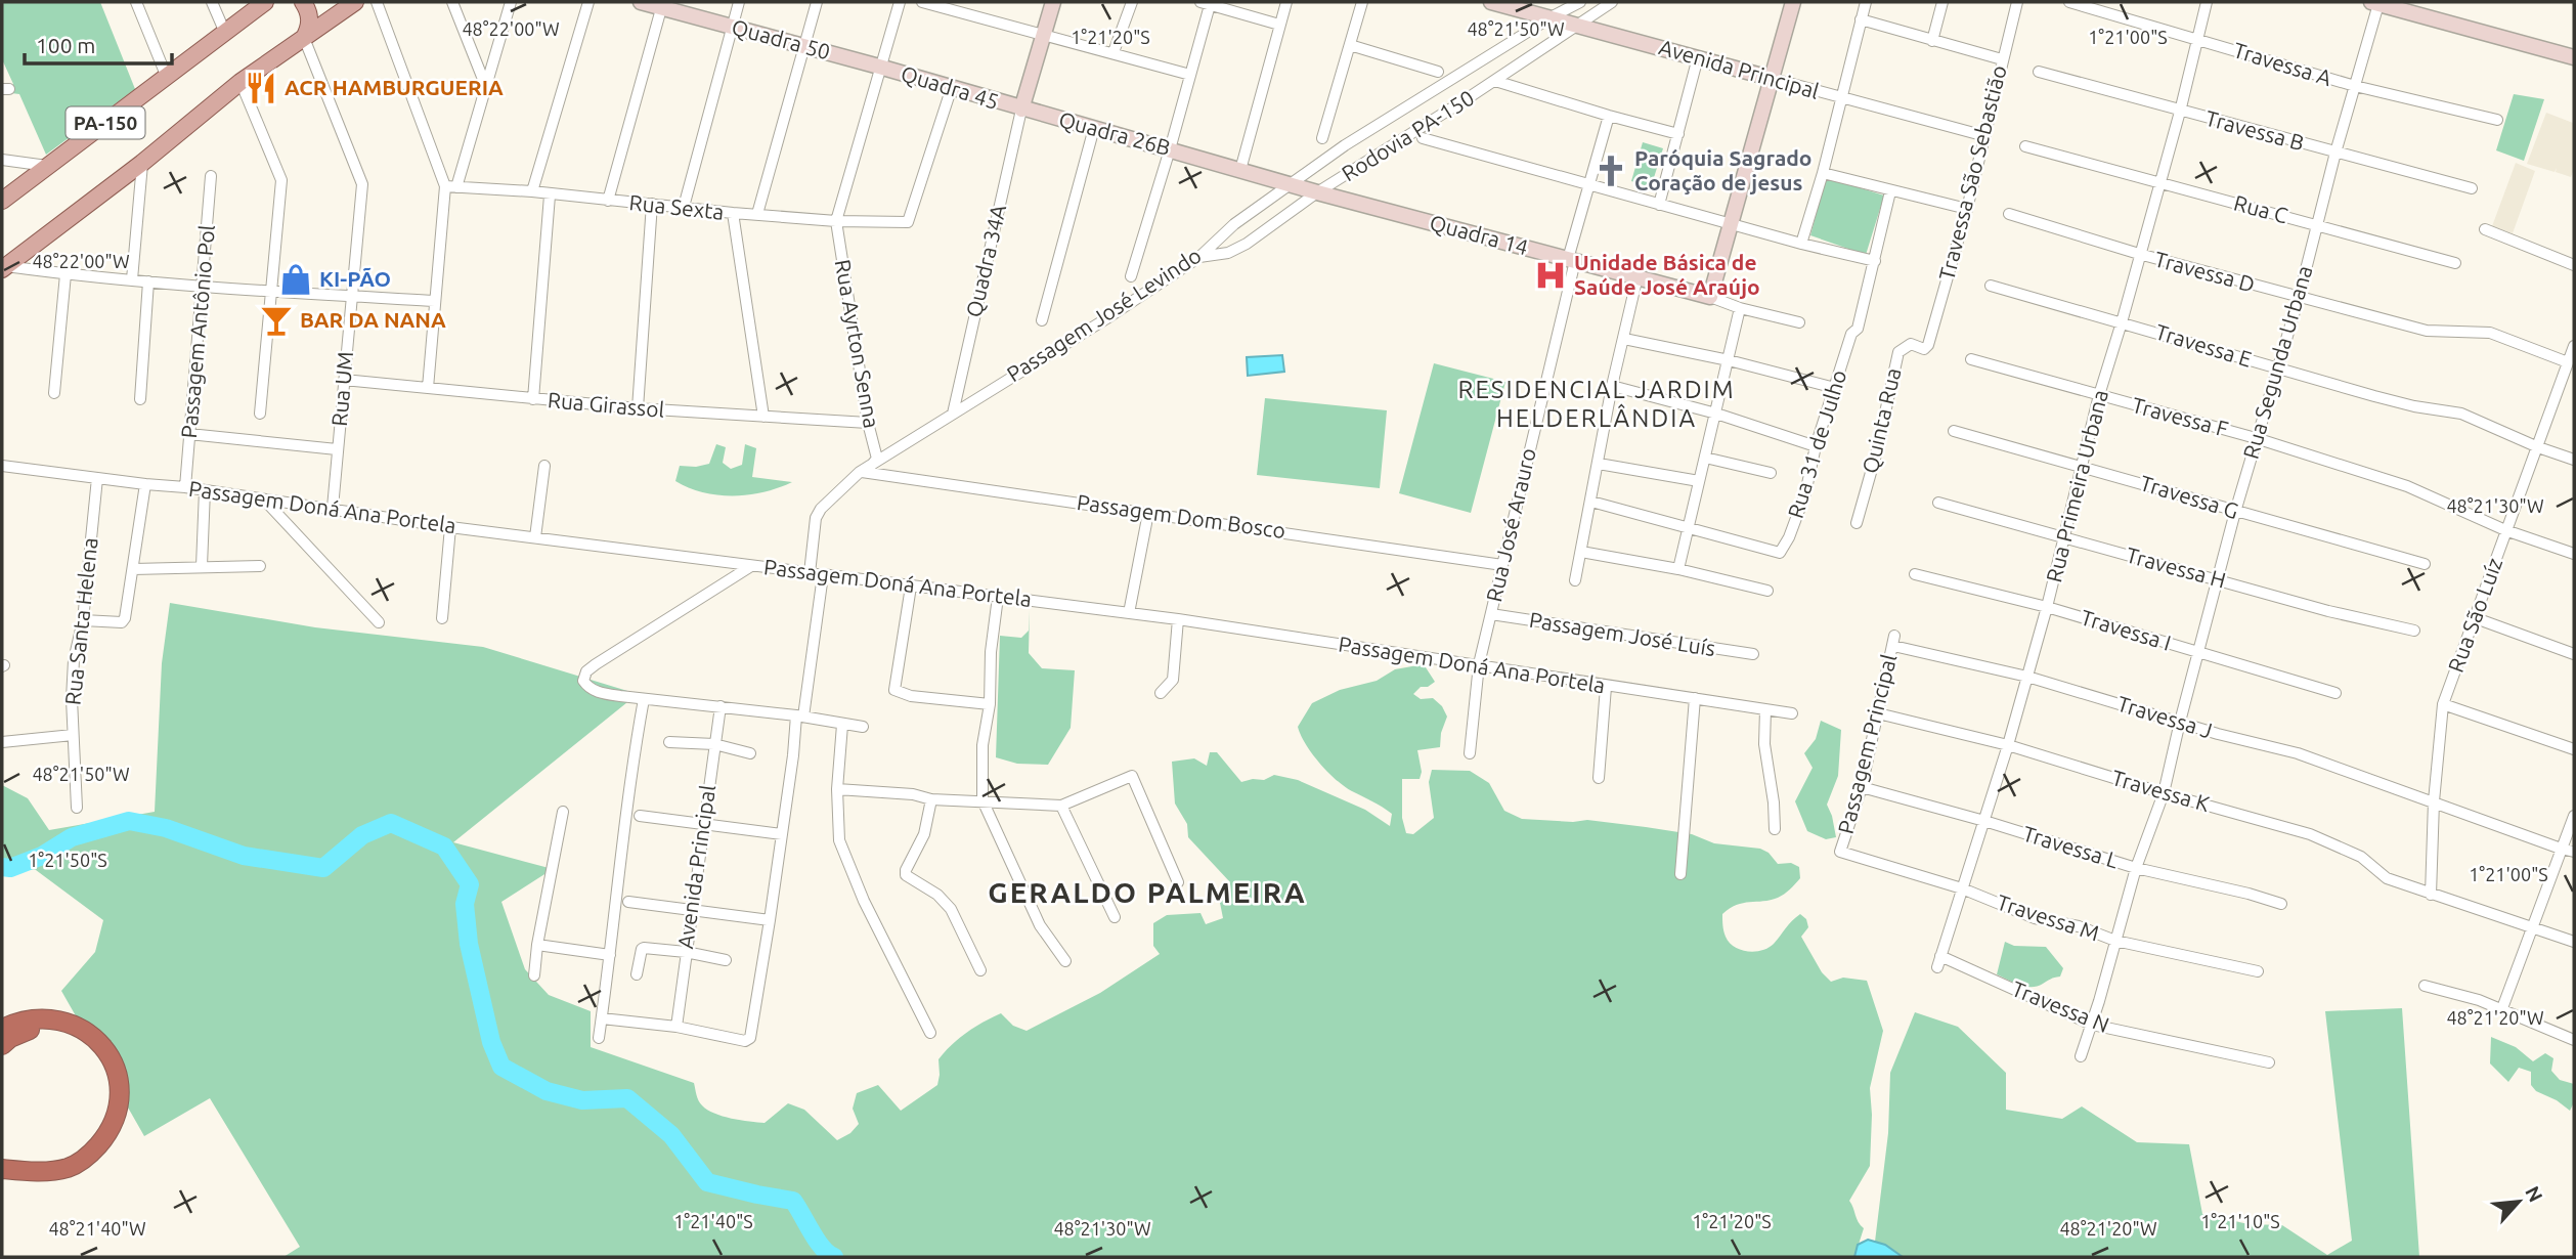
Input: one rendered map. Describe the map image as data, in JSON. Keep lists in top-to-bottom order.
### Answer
{
  "streets": {
    "main road": ["PA-150"],
    "street": [
      "Quadra 50",
      "Travessa A",
      "Avenida Principal",
      "Quadra 45",
      "Travessa B",
      "Quadra 26B",
      "Rodovia PA-150",
      "Travessa São Sebastião",
      "Rua Sexta",
      "Rua C",
      "Quadra 14",
      "Quadra 34A",
      "Travessa D",
      "Passagem José Levindo",
      "Passagem Antônio Pol",
      "Rua Ayrton Senna",
      "Travessa E",
      "Rua Segunda Urbana",
      "Rua UM",
      "Rua Girassol",
      "Travessa F",
      "Quinta Rua",
      "Rua 31 de Julho",
      "Rua Primeira Urbana",
      "Travessa G",
      "Passagem Doná Ana Portela",
      "Passagem Dom Bosco",
      "Rua José Arauro",
      "Travessa H",
      "Rua São Luíz",
      "Rua Santa Helena",
      "Travessa I",
      "Passagem José Luís",
      "Travessa J",
      "Passagem Principal",
      "Travessa K",
      "Travessa L",
      "Travessa M",
      "Travessa N"
    ]
  },
  "crossings": [
    ["Quadra 50", "Quadra 45"],
    ["Travessa A", "Rua Segunda Urbana"],
    ["Travessa A", "Rua Primeira Urbana"],
    ["Avenida Principal", "Rodovia PA-150"],
    ["Avenida Principal", "Travessa São Sebastião"],
    ["Avenida Principal", "Passagem José Levindo"],
    ["Quadra 45", "Quadra 26B"],
    ["Quadra 45", "Rua Sexta"],
    ["Quadra 45", "Quadra 34A"],
    ["PA-150", "Rua UM"],
    ["Travessa B", "Rua Segunda Urbana"],
    ["Travessa B", "Rua Primeira Urbana"],
    ["Quadra 26B", "Quadra 14"],
    ["Quadra 26B", "Quadra 34A"],
    ["Quadra 26B", "Passagem José Levindo"],
    ["Rodovia PA-150", "Quadra 14"],
    ["Rodovia PA-150", "Passagem José Levindo"],
    ["Travessa São Sebastião", "Quinta Rua"],
    ["Rua Sexta", "Rua Ayrton Senna"],
    ["Rua C", "Rua Segunda Urbana"],
    ["Rua C", "Rua Primeira Urbana"],
    ["Quadra 14", "Passagem José Levindo"],
    ["Quadra 14", "Rua José Arauro"],
    ["Quadra 34A", "Passagem José Levindo"],
    ["Travessa D", "Rua Segunda Urbana"],
    ["Travessa D", "Rua Primeira Urbana"],
    ["Travessa D", "Rua São Luíz"],
    ["Passagem José Levindo", "Rua Ayrton Senna"],
    ["Passagem José Levindo", "Passagem Doná Ana Portela"],
    ["Passagem José Levindo", "Passagem Dom Bosco"],
    ["Passagem Antônio Pol", "Passagem Doná Ana Portela"],
    ["Rua Ayrton Senna", "Rua Girassol"],
    ["Travessa E", "Rua Segunda Urbana"],
    ["Travessa E", "Rua Primeira Urbana"],
    ["Travessa E", "Rua São Luíz"],
    ["Rua Segunda Urbana", "Travessa F"],
    ["Rua Segunda Urbana", "Travessa G"],
    ["Rua Segunda Urbana", "Travessa H"],
    ["Rua Segunda Urbana", "Travessa I"],
    ["Rua Segunda Urbana", "Travessa J"],
    ["Rua Segunda Urbana", "Travessa K"],
    ["Rua Segunda Urbana", "Travessa L"],
    ["Rua Segunda Urbana", "Travessa M"],
    ["Rua Segunda Urbana", "Travessa N"],
    ["Rua UM", "Rua Girassol"],
    ["Rua UM", "Passagem Doná Ana Portela"],
    ["Travessa F", "Rua Primeira Urbana"],
    ["Travessa F", "Rua São Luíz"],
    ["Rua Primeira Urbana", "Travessa G"],
    ["Rua Primeira Urbana", "Travessa H"],
    ["Rua Primeira Urbana", "Travessa I"],
    ["Rua Primeira Urbana", "Travessa J"],
    ["Rua Primeira Urbana", "Travessa K"],
    ["Rua Primeira Urbana", "Travessa L"],
    ["Rua Primeira Urbana", "Travessa M"],
    ["Rua Primeira Urbana", "Travessa N"],
    ["Passagem Doná Ana Portela", "Rua José Arauro"],
    ["Passagem Doná Ana Portela", "Rua Santa Helena"],
    ["Passagem Dom Bosco", "Rua José Arauro"],
    ["Rua José Arauro", "Passagem José Luís"],
    ["Rua São Luíz", "Travessa J"],
    ["Rua São Luíz", "Travessa K"],
    ["Travessa J", "Passagem Principal"],
    ["Passagem Principal", "Travessa K"],
    ["Passagem Principal", "Travessa L"],
    ["Passagem Principal", "Travessa M"]
  ],
  "districts": ["RESIDENCIAL JARDIM HELDERLÂNDIA", "GERALDO PALMEIRA"],
  "places": {
    "restaurant": ["ACR HAMBURGUERIA"],
    "church": ["Paróquia Sagrado Coração de jesus"],
    "hospital": ["Unidade Básica de Saúde José Araújo"],
    "shop": ["KI-PÃO"],
    "bar": ["BAR DA NANA"]
  },
  "scale_bar": "100 m",
  "north": "top right",
  "coordinates": [
    "48°22'00\"W",
    "48°21'50\"W",
    "1°21'20\"S",
    "1°21'00\"S",
    "48°21'30\"W",
    "1°21'50\"S",
    "48°21'20\"W",
    "1°21'40\"S",
    "1°21'10\"S",
    "48°21'40\"W"
  ]
}
